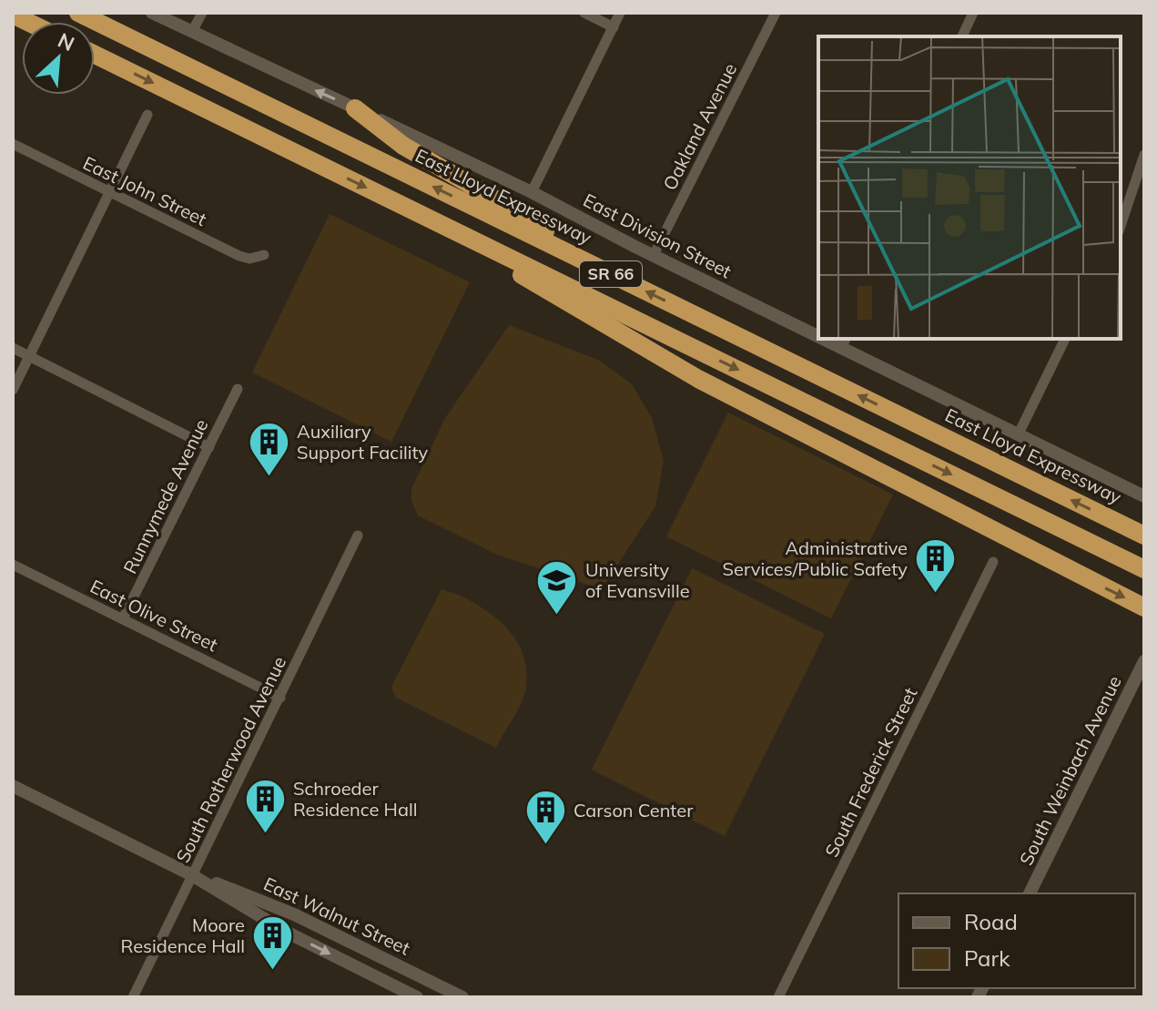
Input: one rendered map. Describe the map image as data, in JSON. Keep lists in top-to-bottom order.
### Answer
{
  "streets": {
    "highway": ["East Lloyd Expressway", "SR 66"],
    "street": [
      "Oakland Avenue",
      "East John Street",
      "East Division Street",
      "Runnymede Avenue",
      "East Olive Street",
      "South Rotherwood Avenue",
      "South Weinbach Avenue",
      "South Frederick Street",
      "East Walnut Street"
    ]
  },
  "crossings": [
    ["Oakland Avenue", "East Division Street"],
    ["Runnymede Avenue", "East Olive Street"],
    ["East Olive Street", "South Rotherwood Avenue"],
    ["South Rotherwood Avenue", "East Walnut Street"]
  ],
  "places": {
    "building": [
      "Auxiliary Support Facility",
      "Administrative Services/Public Safety",
      "Schroeder Residence Hall",
      "Carson Center",
      "Moore Residence Hall"
    ],
    "school or university": ["University of Evansville"]
  },
  "legend": ["Road", "Park"],
  "north": "top right"
}
